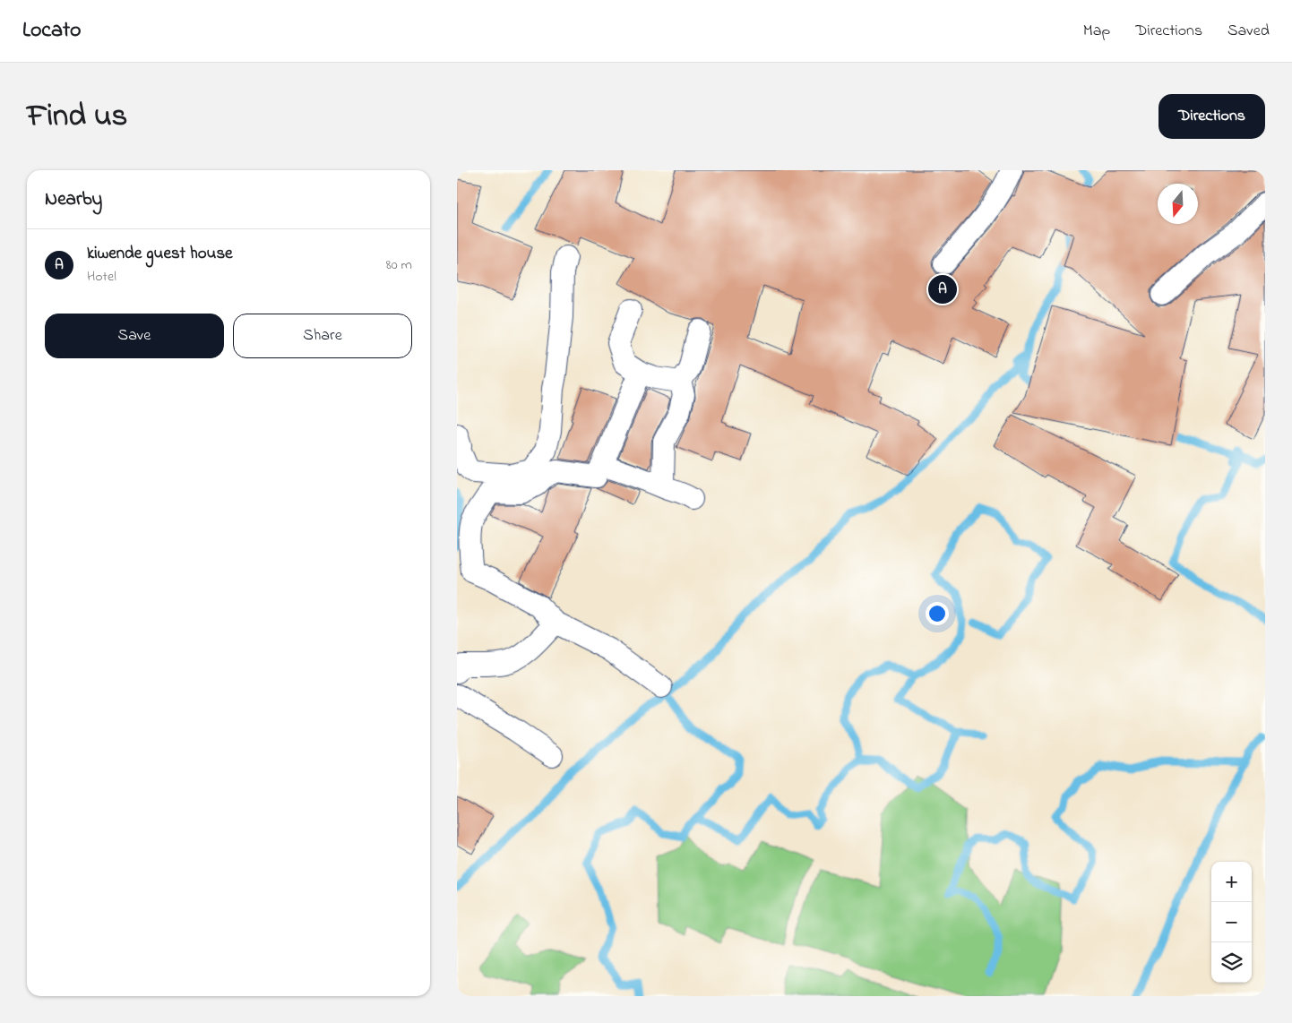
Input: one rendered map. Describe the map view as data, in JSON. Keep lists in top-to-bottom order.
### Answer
{
  "north": "bottom",
  "page": {
    "header": "Locato",
    "nav": ["Map", "Directions", "Saved"],
    "title": "Find us",
    "buttons": [
      "Directions",
      ["Save", "Share"]
    ],
    "heading": "Nearby",
    "list": [
      {
        "mark": "A",
        "name": "kiwende guest house",
        "note": "Hotel",
        "value": "80 m"
      }
    ],
    "pins": "A",
    "map_buttons": ["+", "−"]
  }
}
